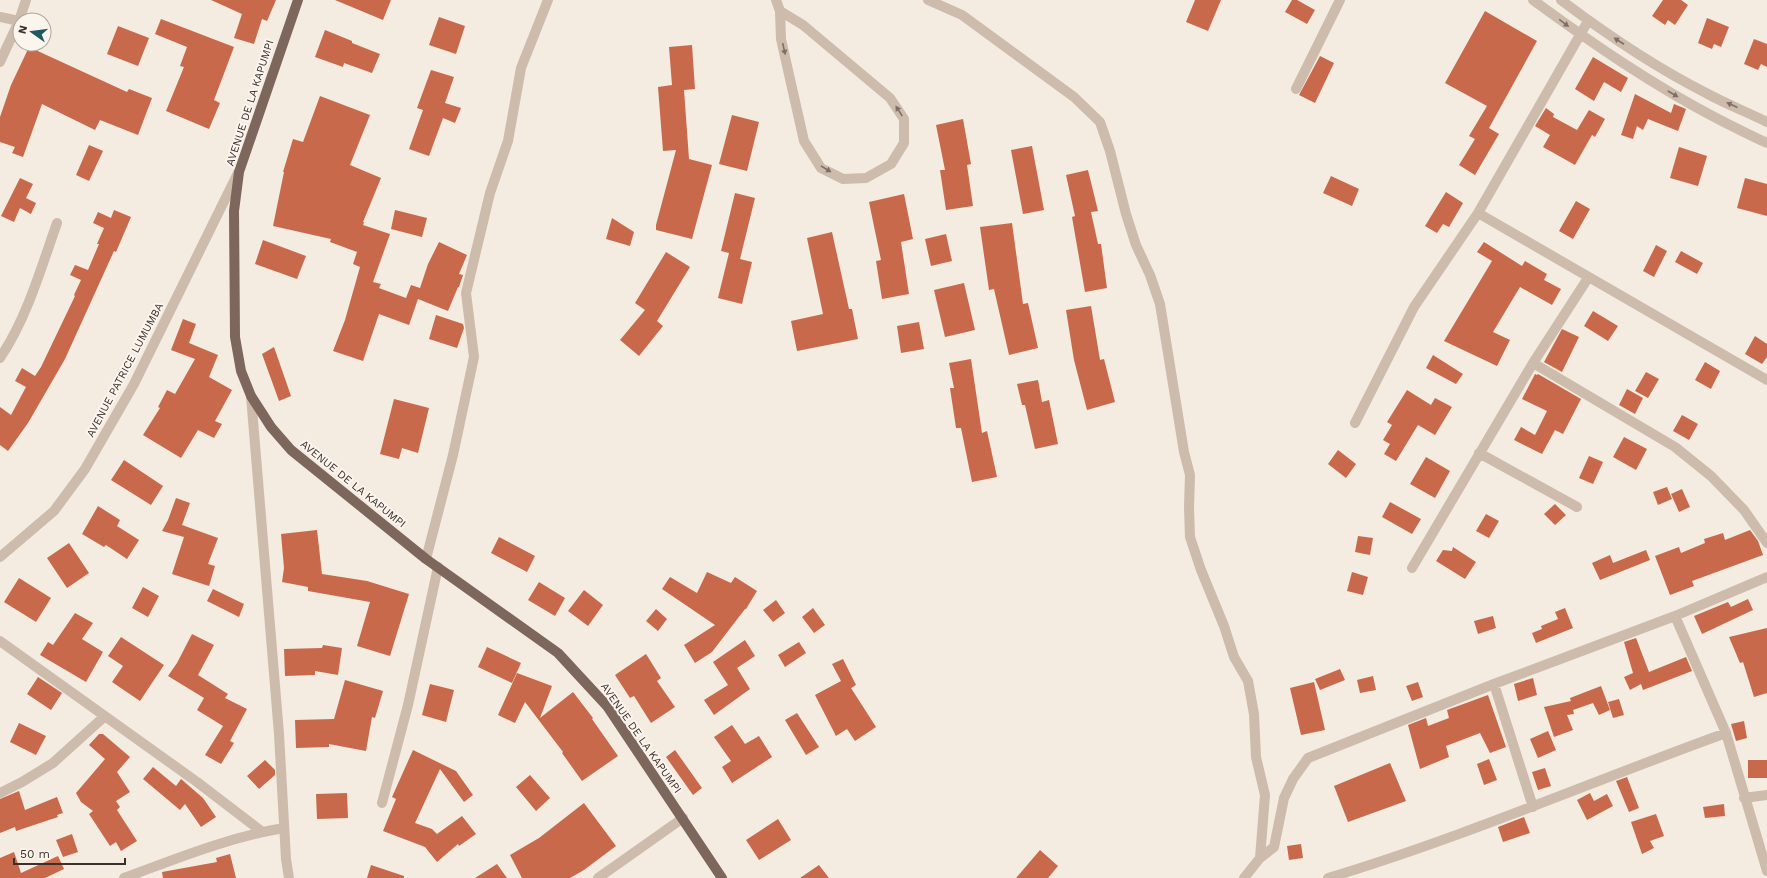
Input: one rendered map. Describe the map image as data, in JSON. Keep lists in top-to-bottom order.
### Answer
{
  "streets": {
    "main road": ["AVENUE DE LA KAPUMPI"],
    "street": ["AVENUE PATRICE LUMUMBA"]
  },
  "crossings": [
    ["AVENUE DE LA KAPUMPI", "AVENUE PATRICE LUMUMBA"]
  ],
  "scale_bar": "50 m",
  "north": "left"
}
